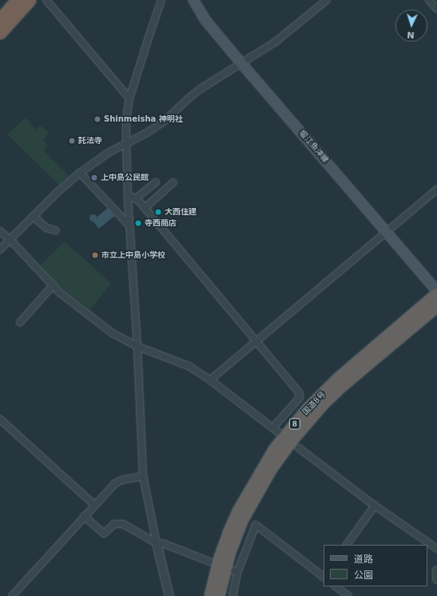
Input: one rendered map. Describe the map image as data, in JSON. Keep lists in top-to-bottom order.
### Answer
{
  "streets": {
    "highway": ["国道8号", "8"],
    "main road": ["堀江魚津線"]
  },
  "places": [
    "Shinmeisha 神明社",
    "託法寺",
    "上中島公民館",
    "大西住建",
    "寺西商店",
    "市立上中島小学校"
  ],
  "legend": ["道路", "公園"],
  "north": "bottom"
}
